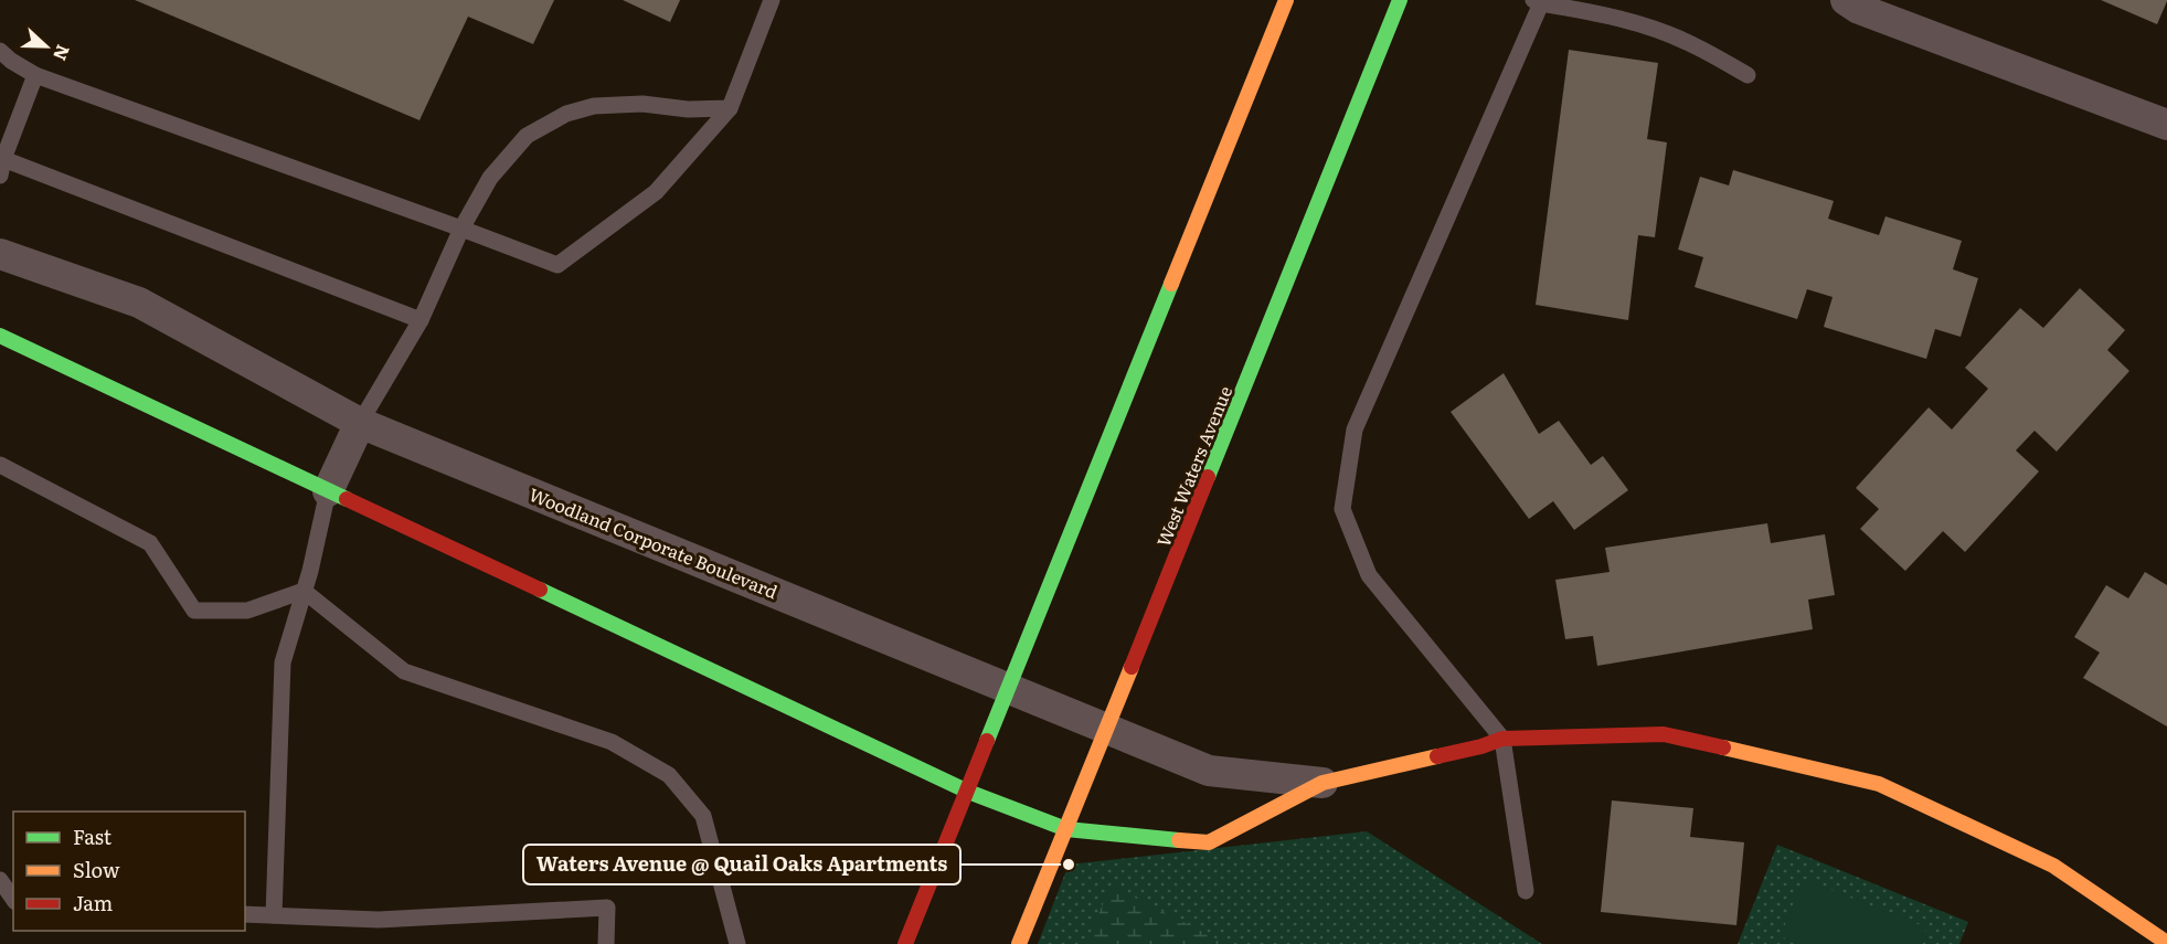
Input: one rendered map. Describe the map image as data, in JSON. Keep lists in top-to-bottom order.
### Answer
{
  "streets": {
    "street": ["West Waters Avenue", "Woodland Corporate Boulevard"]
  },
  "crossings": [
    ["West Waters Avenue", "Woodland Corporate Boulevard"]
  ],
  "places": ["Waters Avenue @ Quail Oaks Apartments"],
  "legend": ["Fast", "Slow", "Jam"],
  "north": "right"
}
